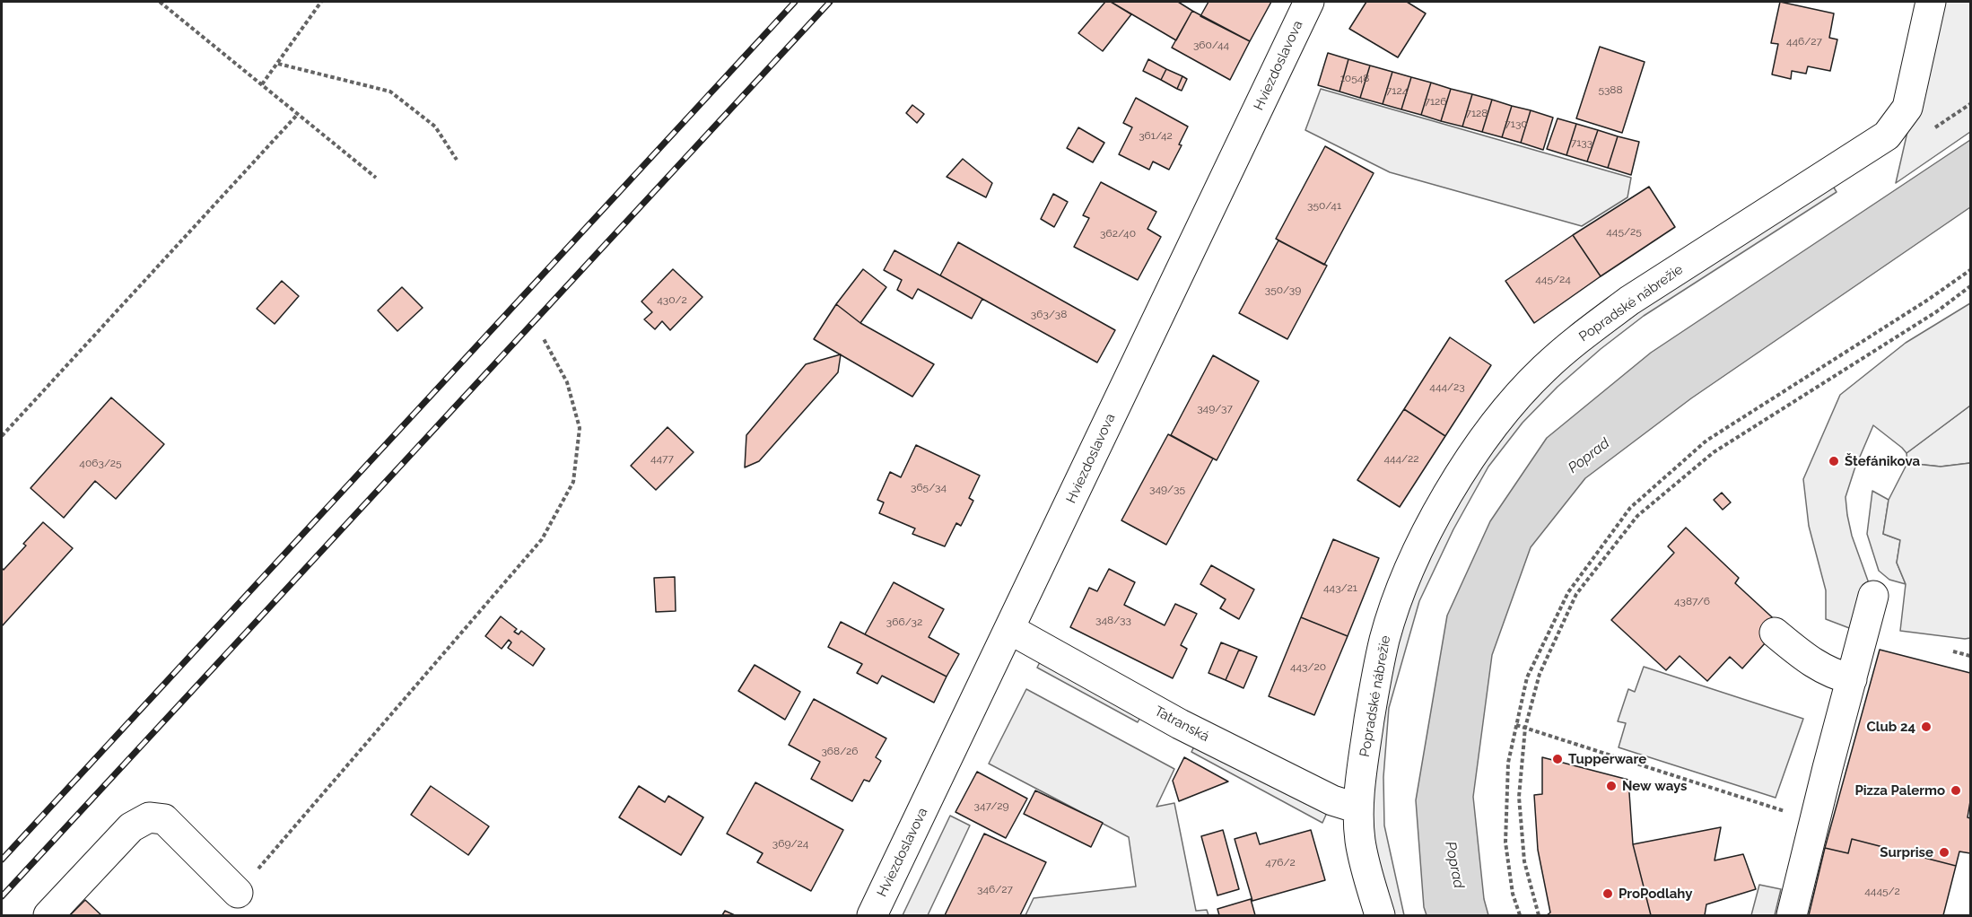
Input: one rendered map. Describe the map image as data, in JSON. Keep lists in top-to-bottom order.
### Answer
{
  "streets": {
    "street": ["Hviezdoslavova", "Popradské nábrežie", "Tatranská"]
  },
  "crossings": [
    ["Hviezdoslavova", "Tatranská"],
    ["Popradské nábrežie", "Tatranská"]
  ],
  "water": ["Poprad"],
  "places": [
    "Štefánikova",
    "Club 24",
    "Tupperware",
    "New ways",
    "Pizza Palermo",
    "Surprise",
    "ProPodlahy"
  ],
  "house_numbers": [
    "446/27",
    "360/44",
    "10548",
    "5388",
    "7124",
    "7126",
    "7128",
    "7130",
    "361/42",
    "7133",
    "350/41",
    "445/25",
    "362/40",
    "445/24",
    "350/39",
    "430/2",
    "363/38",
    "444/23",
    "349/37",
    "4477",
    "444/22",
    "4063/25",
    "365/34",
    "349/35",
    "443/21",
    "4387/6",
    "348/33",
    "366/32",
    "443/20",
    "368/26",
    "347/29",
    "369/24",
    "476/2",
    "346/27",
    "4445/2"
  ]
}
